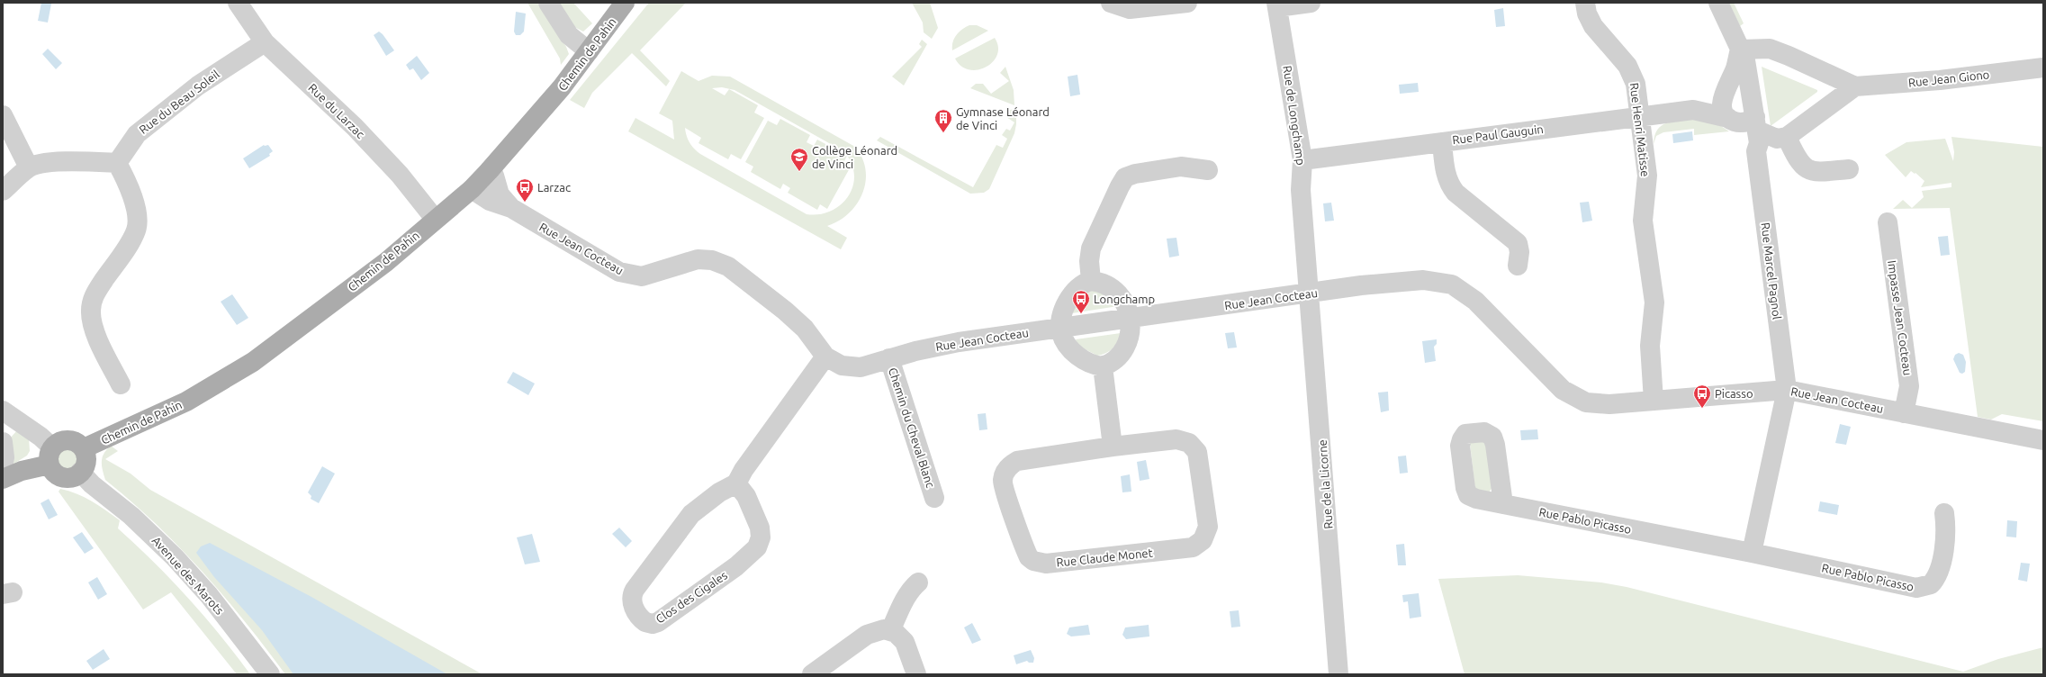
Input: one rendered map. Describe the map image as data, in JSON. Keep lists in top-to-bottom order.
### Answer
{
  "streets": {
    "main road": ["Chemin de Pahin"],
    "street": [
      "Rue Jean Giono",
      "Rue du Beau Soleil",
      "Rue du Larzac",
      "Rue de Longchamp",
      "Rue Henri Matisse",
      "Rue Paul Gauguin",
      "Rue Jean Cocteau",
      "Rue Marcel Pagnol",
      "Impasse Jean Cocteau",
      "Chemin du Cheval Blanc",
      "Rue de la Licorne",
      "Rue Pablo Picasso",
      "Rue Claude Monet",
      "Avenue des Marots",
      "Clos des Cigales"
    ]
  },
  "crossings": [
    ["Chemin de Pahin", "Rue du Larzac"],
    ["Chemin de Pahin", "Rue Jean Cocteau"],
    ["Chemin de Pahin", "Avenue des Marots"],
    ["Rue du Beau Soleil", "Rue du Larzac"],
    ["Rue de Longchamp", "Rue Paul Gauguin"],
    ["Rue de Longchamp", "Rue Jean Cocteau"],
    ["Rue de Longchamp", "Rue de la Licorne"],
    ["Rue Henri Matisse", "Rue Paul Gauguin"],
    ["Rue Henri Matisse", "Rue Jean Cocteau"],
    ["Rue Paul Gauguin", "Rue Marcel Pagnol"],
    ["Rue Jean Cocteau", "Rue Marcel Pagnol"],
    ["Rue Jean Cocteau", "Impasse Jean Cocteau"],
    ["Rue Jean Cocteau", "Chemin du Cheval Blanc"],
    ["Rue Jean Cocteau", "Rue de la Licorne"]
  ],
  "places": {
    "building": ["Gymnase Léonard de Vinci"],
    "school or university": ["Collège Léonard de Vinci"],
    "bus stop": ["Larzac", "Longchamp", "Picasso"]
  }
}
